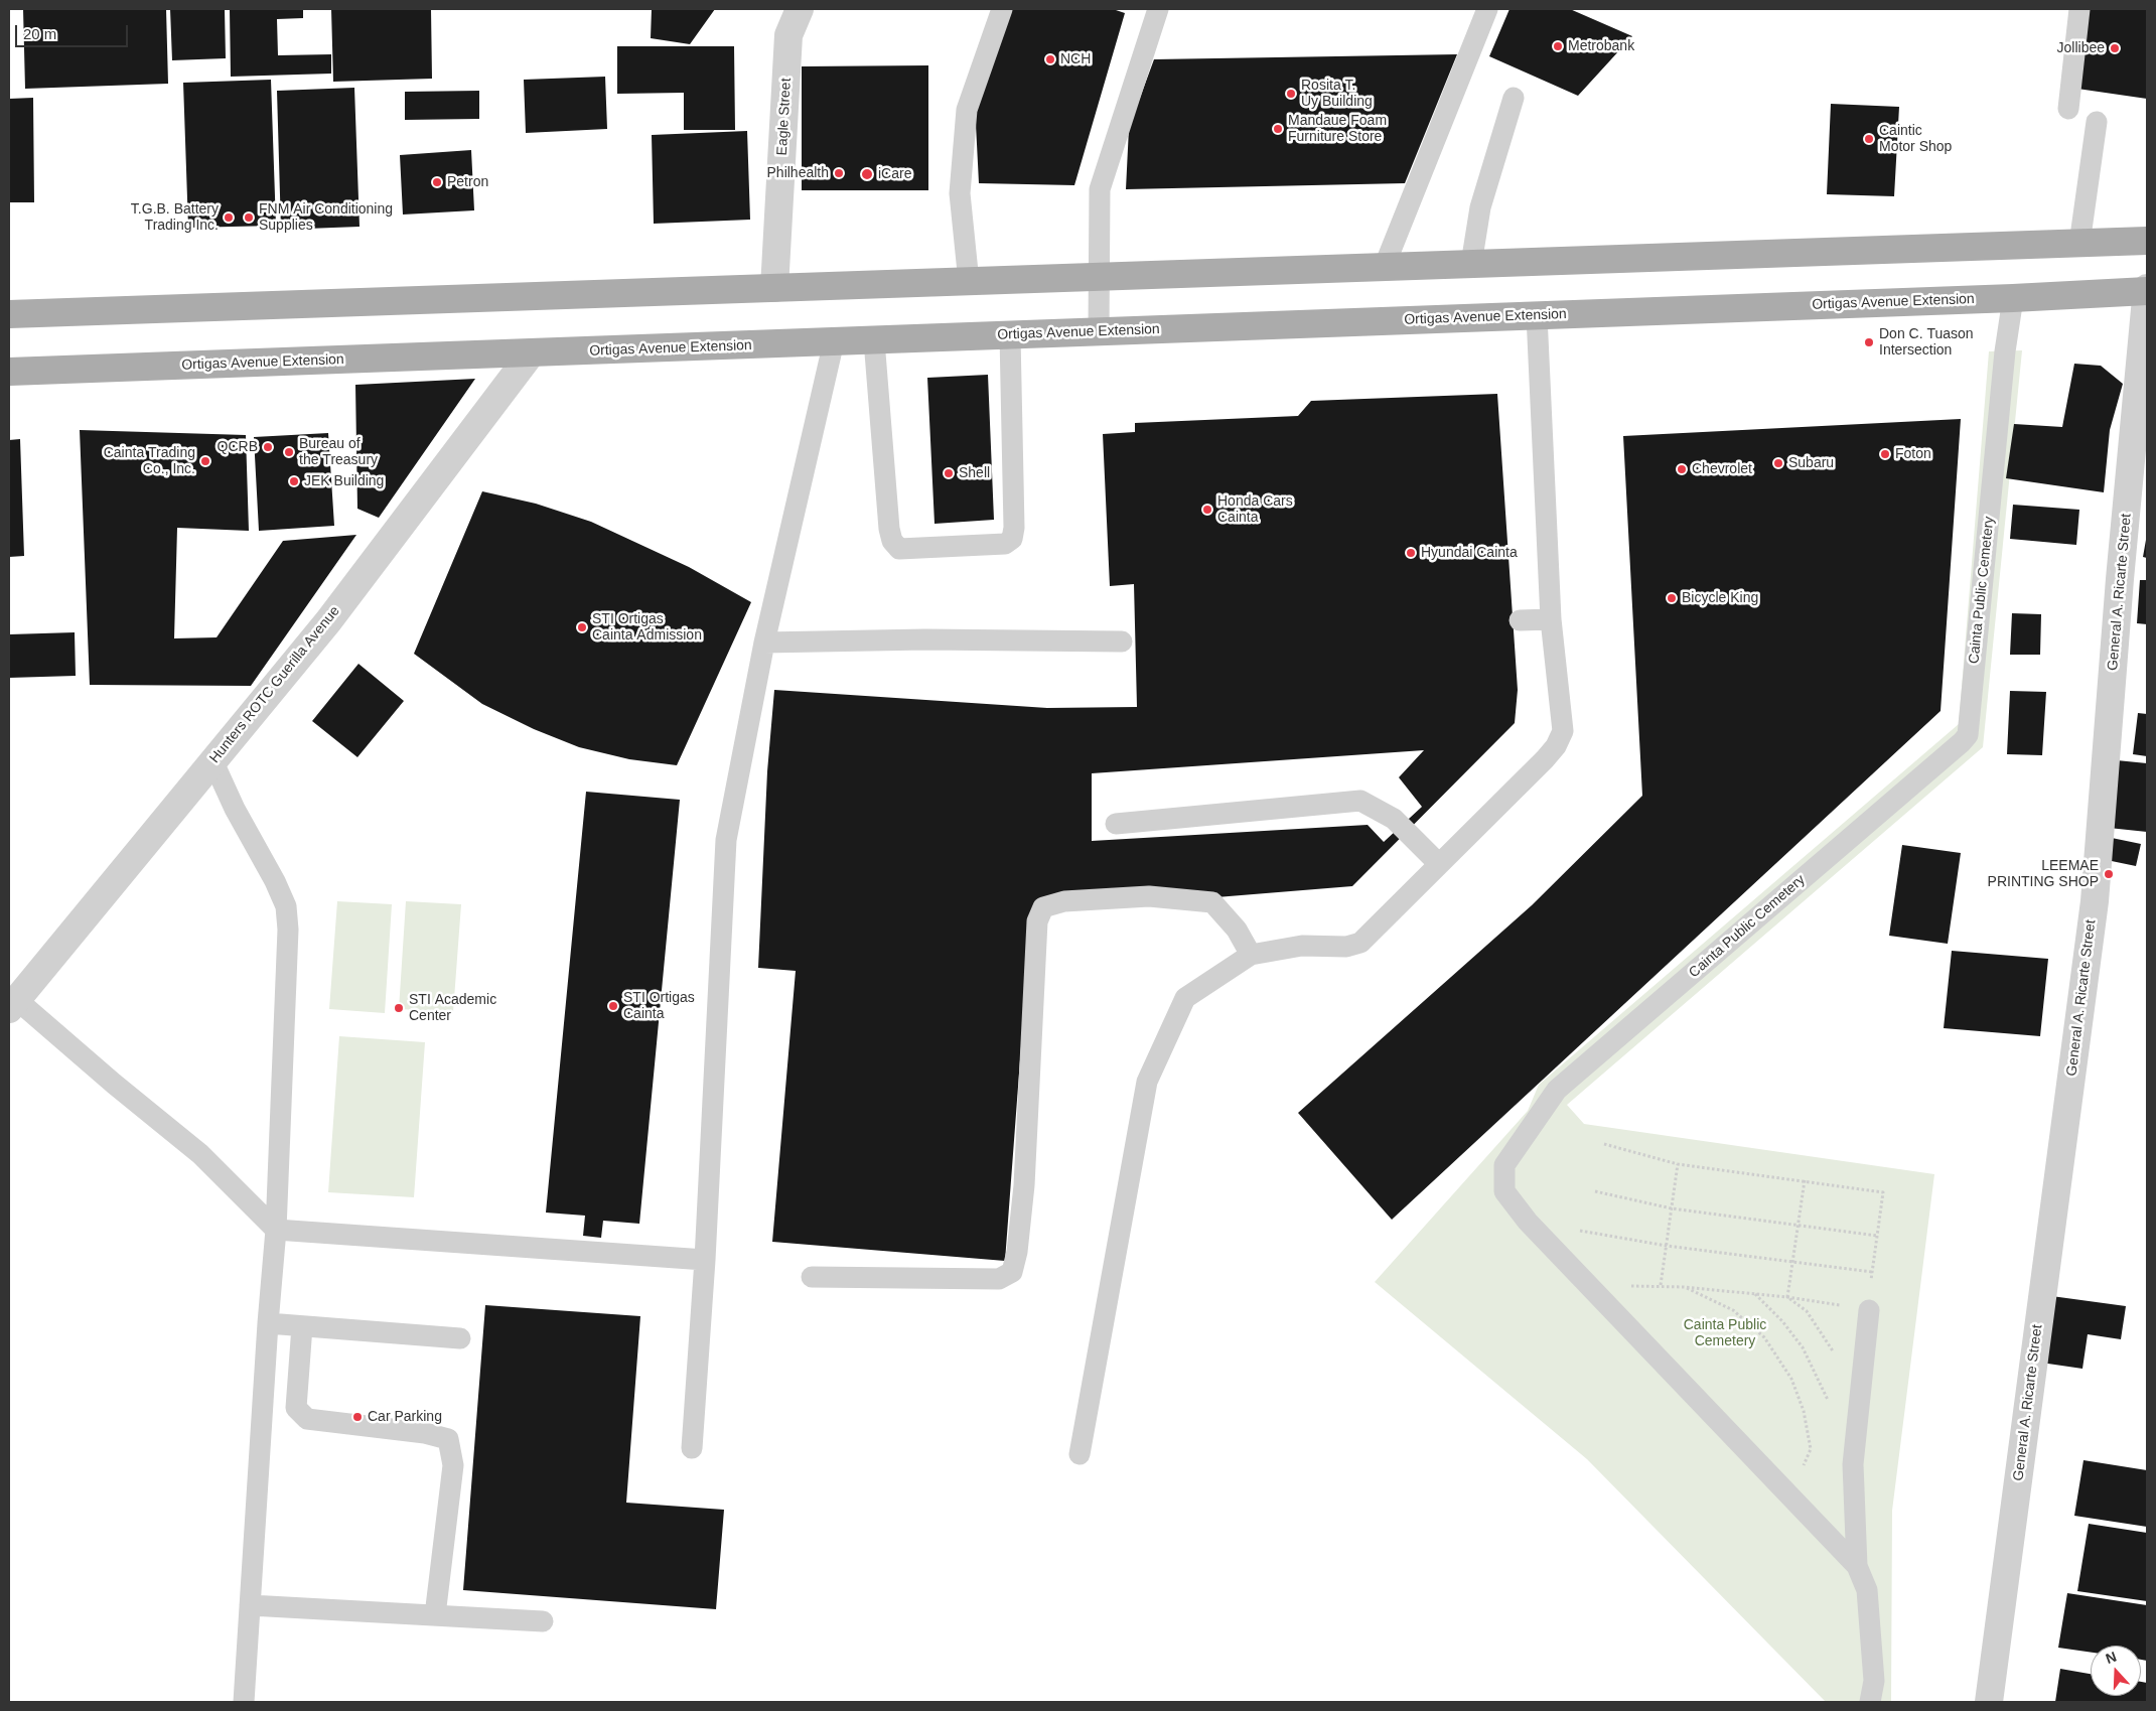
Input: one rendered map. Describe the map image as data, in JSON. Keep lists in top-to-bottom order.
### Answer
{
  "streets": {
    "main road": ["Ortigas Avenue Extension"],
    "street": ["Eagle Street", "General A. Ricarte Street", "Hunters ROTC Guerilla Avenue"],
    "lane": ["Cainta Public Cemetery"]
  },
  "crossings": [
    ["Ortigas Avenue Extension", "Cainta Public Cemetery"],
    ["Ortigas Avenue Extension", "General A. Ricarte Street"],
    ["Ortigas Avenue Extension", "Hunters ROTC Guerilla Avenue"]
  ],
  "parks": ["Cainta Public Cemetery"],
  "places": [
    "Metrobank",
    "Jollibee",
    "NCH",
    "Rosita T. Uy Building",
    "Mandaue Foam Furniture Store",
    "Caintic Motor Shop",
    "Philhealth",
    "iCare",
    "Petron",
    "T.G.B. Battery Trading Inc.",
    "FNM Air Conditioning Supplies",
    "Don C. Tuason Intersection",
    "QCRB",
    "Bureau of the Treasury",
    "Foton",
    "Cainta Trading Co., Inc.",
    "Subaru",
    "Chevrolet",
    "Shell",
    "JEK Building",
    "Honda Cars Cainta",
    "Hyundai Cainta",
    "Bicycle King",
    "STI Ortigas Cainta Admission",
    "LEEMAE PRINTING SHOP",
    "STI Ortigas Cainta",
    "STI Academic Center",
    "Car Parking"
  ],
  "scale_bar": "20 m",
  "north": "top"
}
